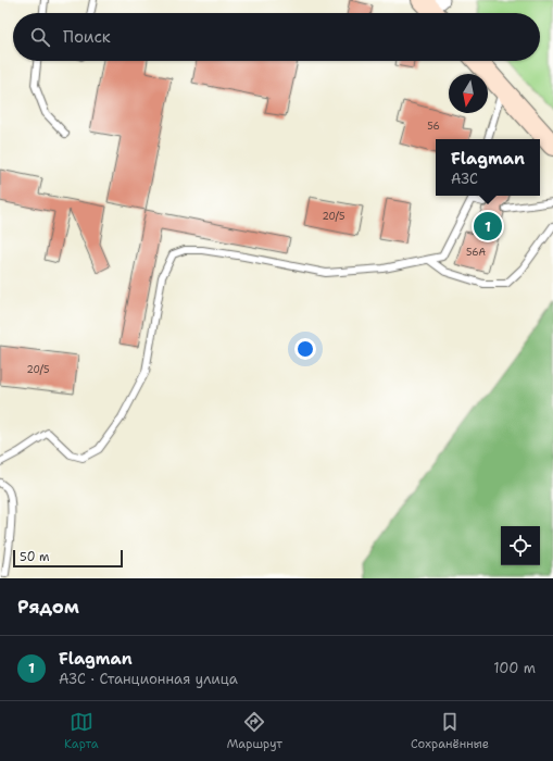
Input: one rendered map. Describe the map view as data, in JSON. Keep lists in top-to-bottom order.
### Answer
{
  "house_numbers": [
    "56",
    "20/5",
    "56А",
    "20/5"
  ],
  "scale_bar": "50 m",
  "north": "bottom",
  "page": {
    "search": "Поиск",
    "popup": ["Flagman", "АЗС"],
    "pins": "1",
    "scale": "50 m",
    "heading": "Рядом",
    "list": [
      {
        "mark": "1",
        "name": "Flagman",
        "note": "АЗС · Станционная улица",
        "value": "100 m"
      }
    ],
    "nav": ["Карта", "Маршрут", "Сохранённые"]
  }
}
